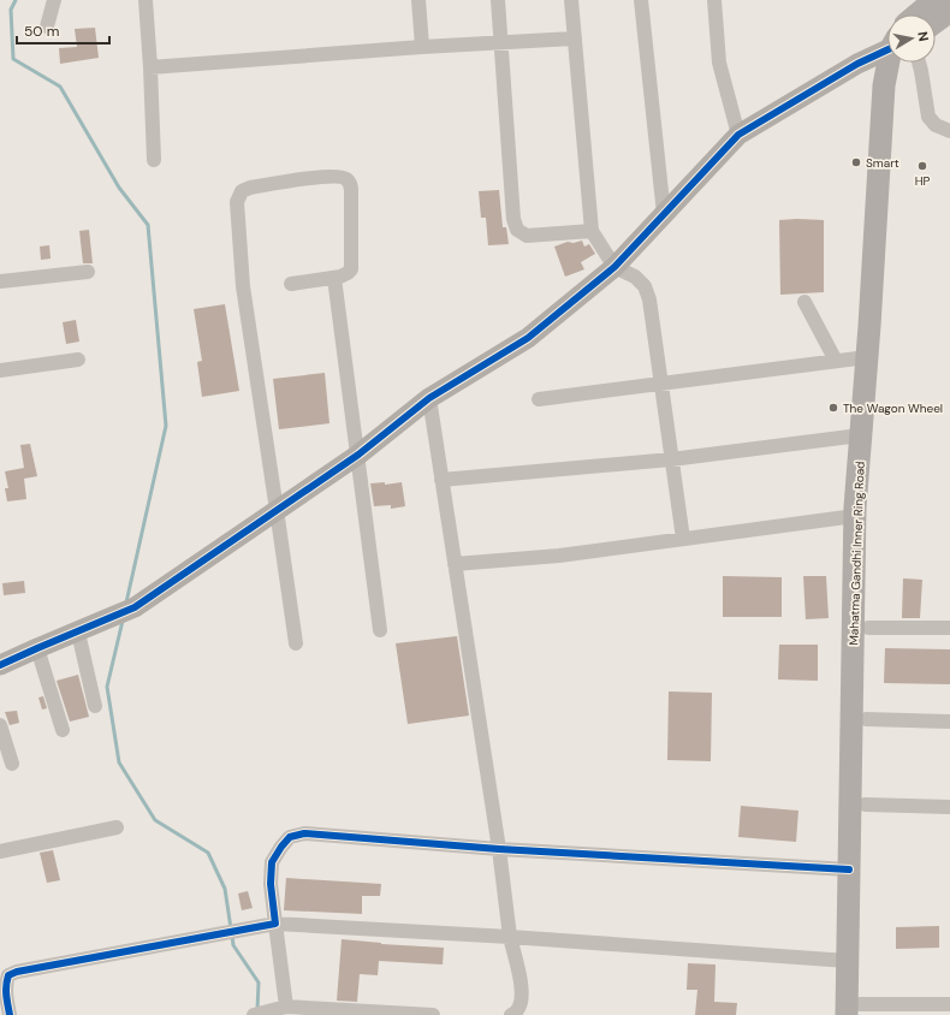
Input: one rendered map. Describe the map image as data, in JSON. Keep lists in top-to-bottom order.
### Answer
{
  "streets": {
    "main road": ["Mahatma Gandhi Inner Ring Road"]
  },
  "places": ["Smart", "HP", "The Wagon Wheel"],
  "scale_bar": "50 m",
  "north": "right"
}
